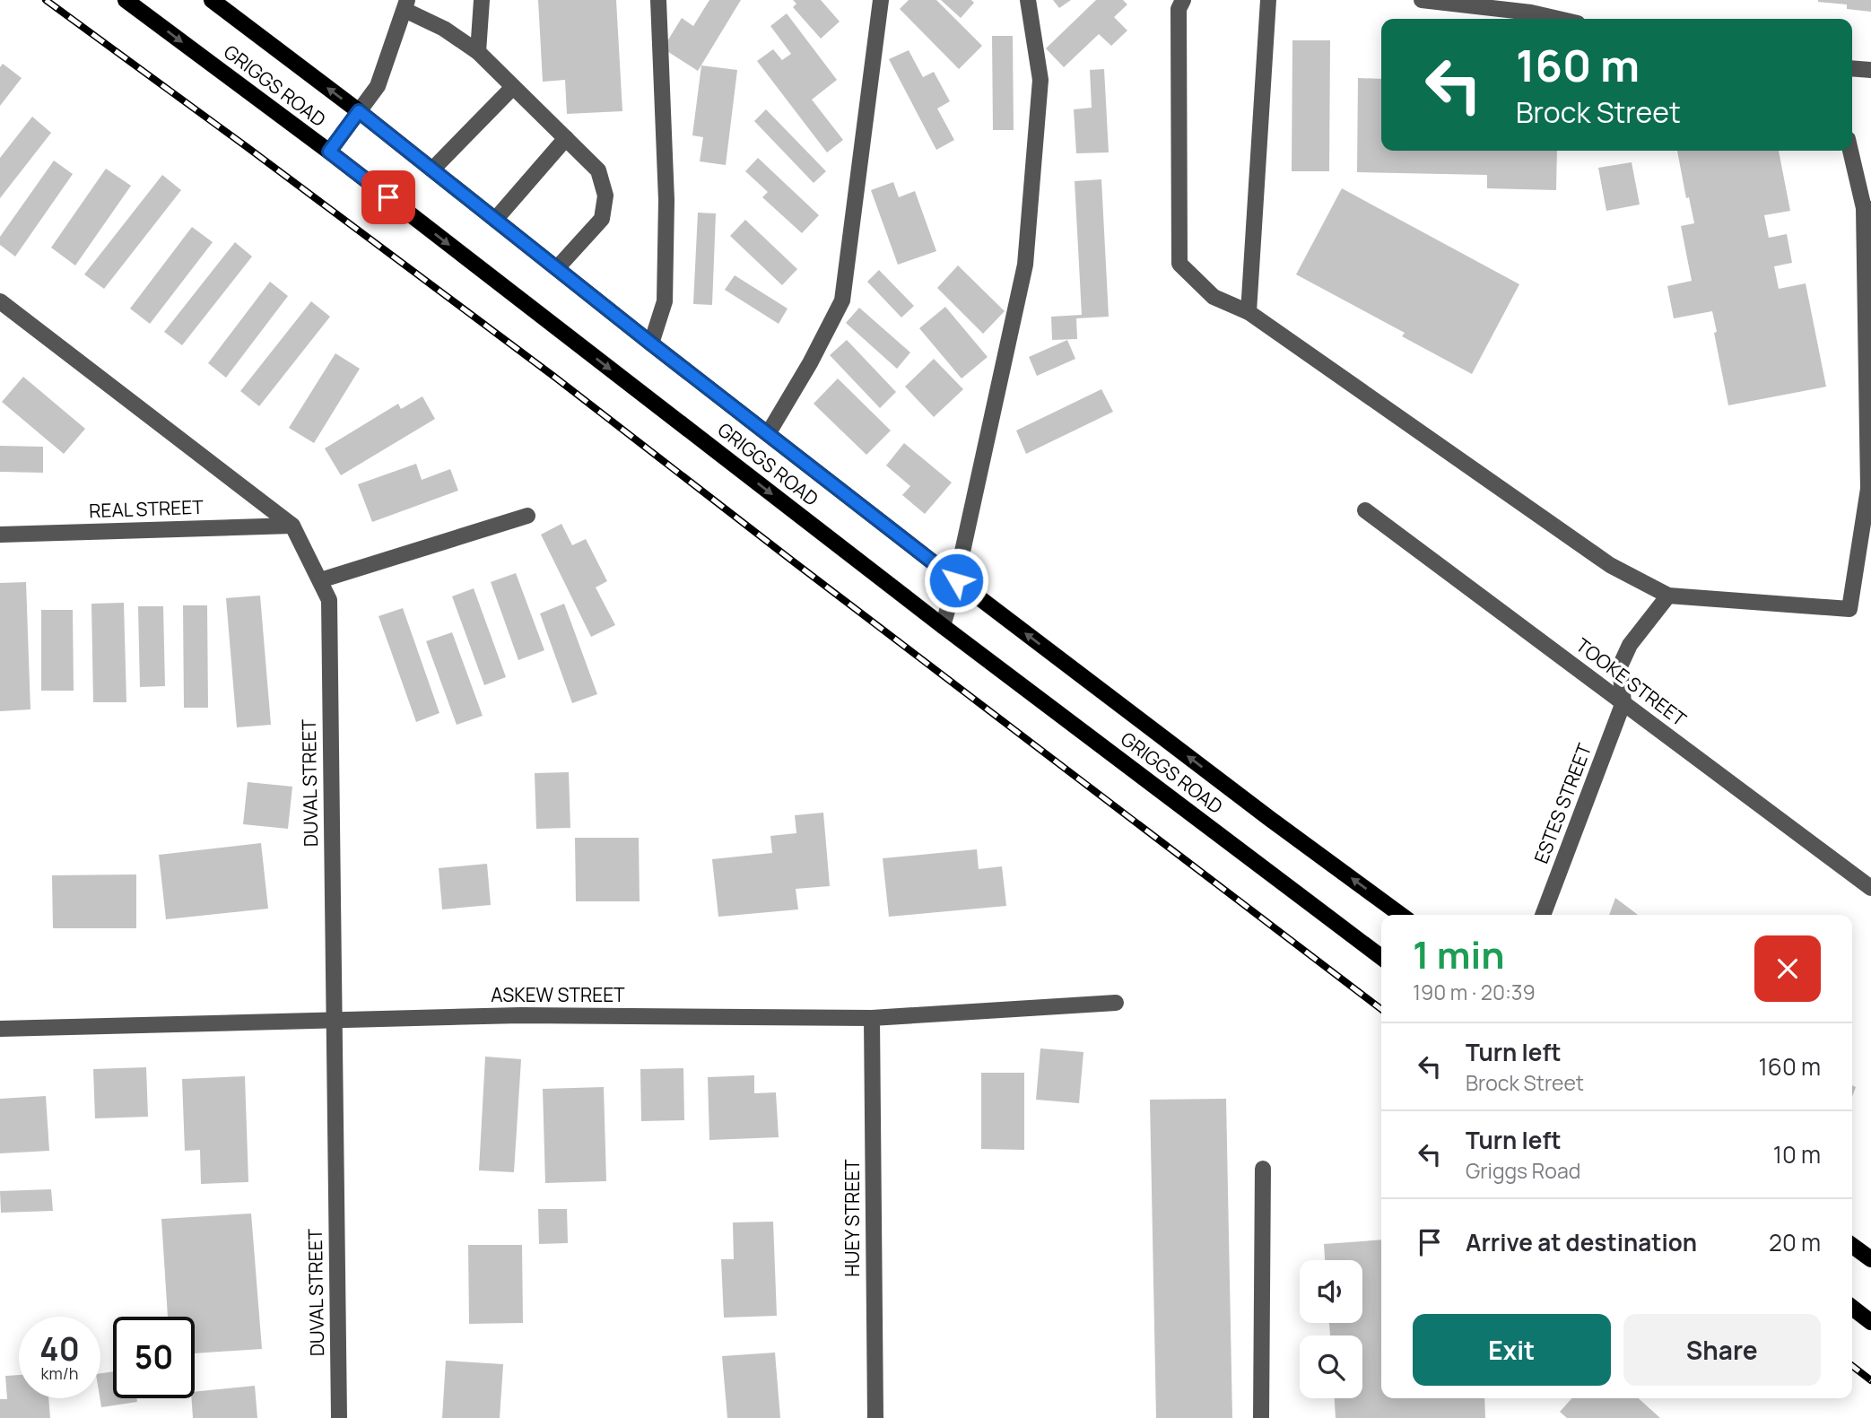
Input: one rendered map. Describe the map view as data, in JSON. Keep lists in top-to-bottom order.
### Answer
{
  "streets": {
    "main road": ["GRIGGS ROAD"],
    "street": [
      "REAL STREET",
      "TOOKE STREET",
      "DUVAL STREET",
      "ESTES STREET",
      "ASKEW STREET",
      "HUEY STREET"
    ]
  },
  "crossings": [
    ["REAL STREET", "DUVAL STREET"],
    ["TOOKE STREET", "ESTES STREET"],
    ["DUVAL STREET", "ASKEW STREET"],
    ["ASKEW STREET", "HUEY STREET"]
  ],
  "page": {
    "turn": ["160 m", "Brock Street"],
    "heading": ["1 min", "190 m · 20:39"],
    "list": [
      {
        "name": "Turn left",
        "note": "Brock Street",
        "value": "160 m"
      },
      {
        "name": "Turn left",
        "note": "Griggs Road",
        "value": "10 m"
      },
      {
        "name": "Arrive at destination",
        "value": "20 m"
      }
    ],
    "buttons": ["Exit", "Share"],
    "speed": "40 km/h",
    "limit": "50"
  }
}
